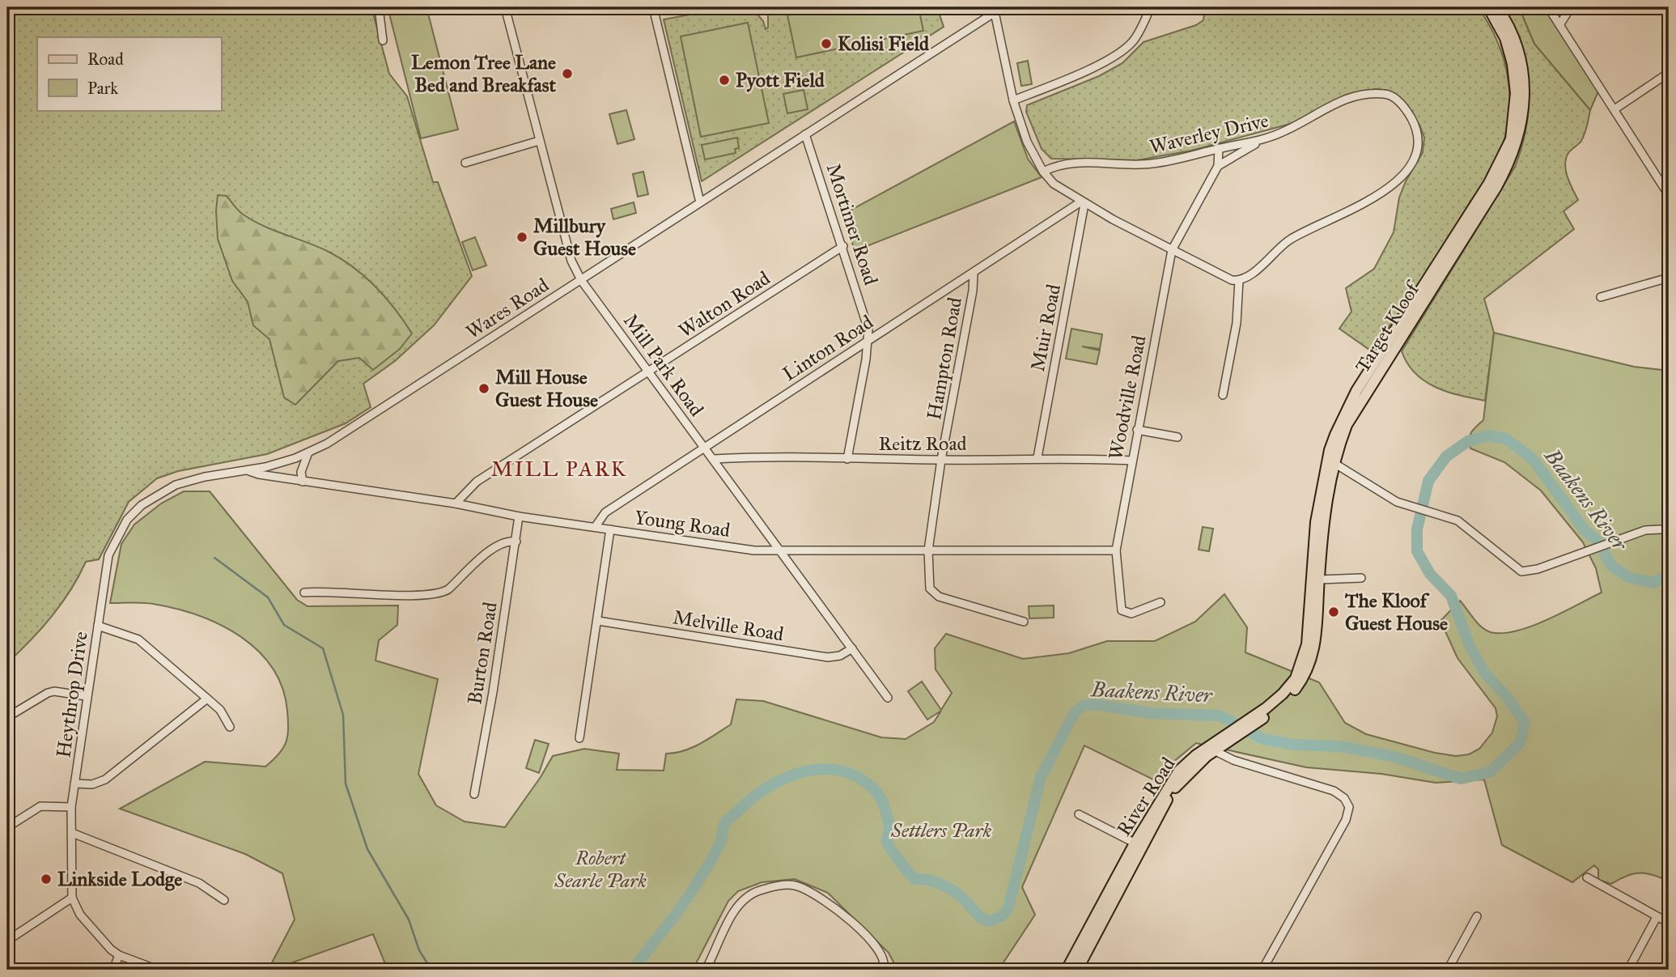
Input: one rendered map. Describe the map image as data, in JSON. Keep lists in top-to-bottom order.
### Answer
{
  "streets": {
    "main road": ["Target Kloof", "River Road"],
    "street": [
      "Waverley Drive",
      "Mortimer Road",
      "Walton Road",
      "Wares Road",
      "Muir Road",
      "Linton Road",
      "Hampton Road",
      "Mill Park Road",
      "Woodville Road",
      "Reitz Road",
      "Young Road",
      "Melville Road",
      "Burton Road",
      "Heythrop Drive"
    ]
  },
  "crossings": [
    ["Mortimer Road", "Walton Road"],
    ["Mortimer Road", "Wares Road"],
    ["Mortimer Road", "Linton Road"],
    ["Mortimer Road", "Reitz Road"],
    ["Walton Road", "Mill Park Road"],
    ["Walton Road", "Young Road"],
    ["Wares Road", "Mill Park Road"],
    ["Wares Road", "Young Road"],
    ["Wares Road", "Heythrop Drive"],
    ["Muir Road", "Linton Road"],
    ["Muir Road", "Reitz Road"],
    ["Target Kloof", "River Road"],
    ["Linton Road", "Hampton Road"],
    ["Linton Road", "Mill Park Road"],
    ["Linton Road", "Young Road"],
    ["Hampton Road", "Reitz Road"],
    ["Hampton Road", "Young Road"],
    ["Mill Park Road", "Reitz Road"],
    ["Mill Park Road", "Young Road"],
    ["Mill Park Road", "Melville Road"],
    ["Woodville Road", "Reitz Road"],
    ["Woodville Road", "Young Road"],
    ["Young Road", "Burton Road"],
    ["Young Road", "Heythrop Drive"]
  ],
  "districts": ["MILL PARK"],
  "water": ["Baakens River"],
  "parks": ["Settlers Park", "Robert Searle Park"],
  "places": [
    "Kolisi Field",
    "Lemon Tree Lane Bed and Breakfast",
    "Pyott Field",
    "Millbury Guest House",
    "Mill House Guest House",
    "The Kloof Guest House",
    "Linkside Lodge"
  ],
  "legend": ["Road", "Park"]
}
